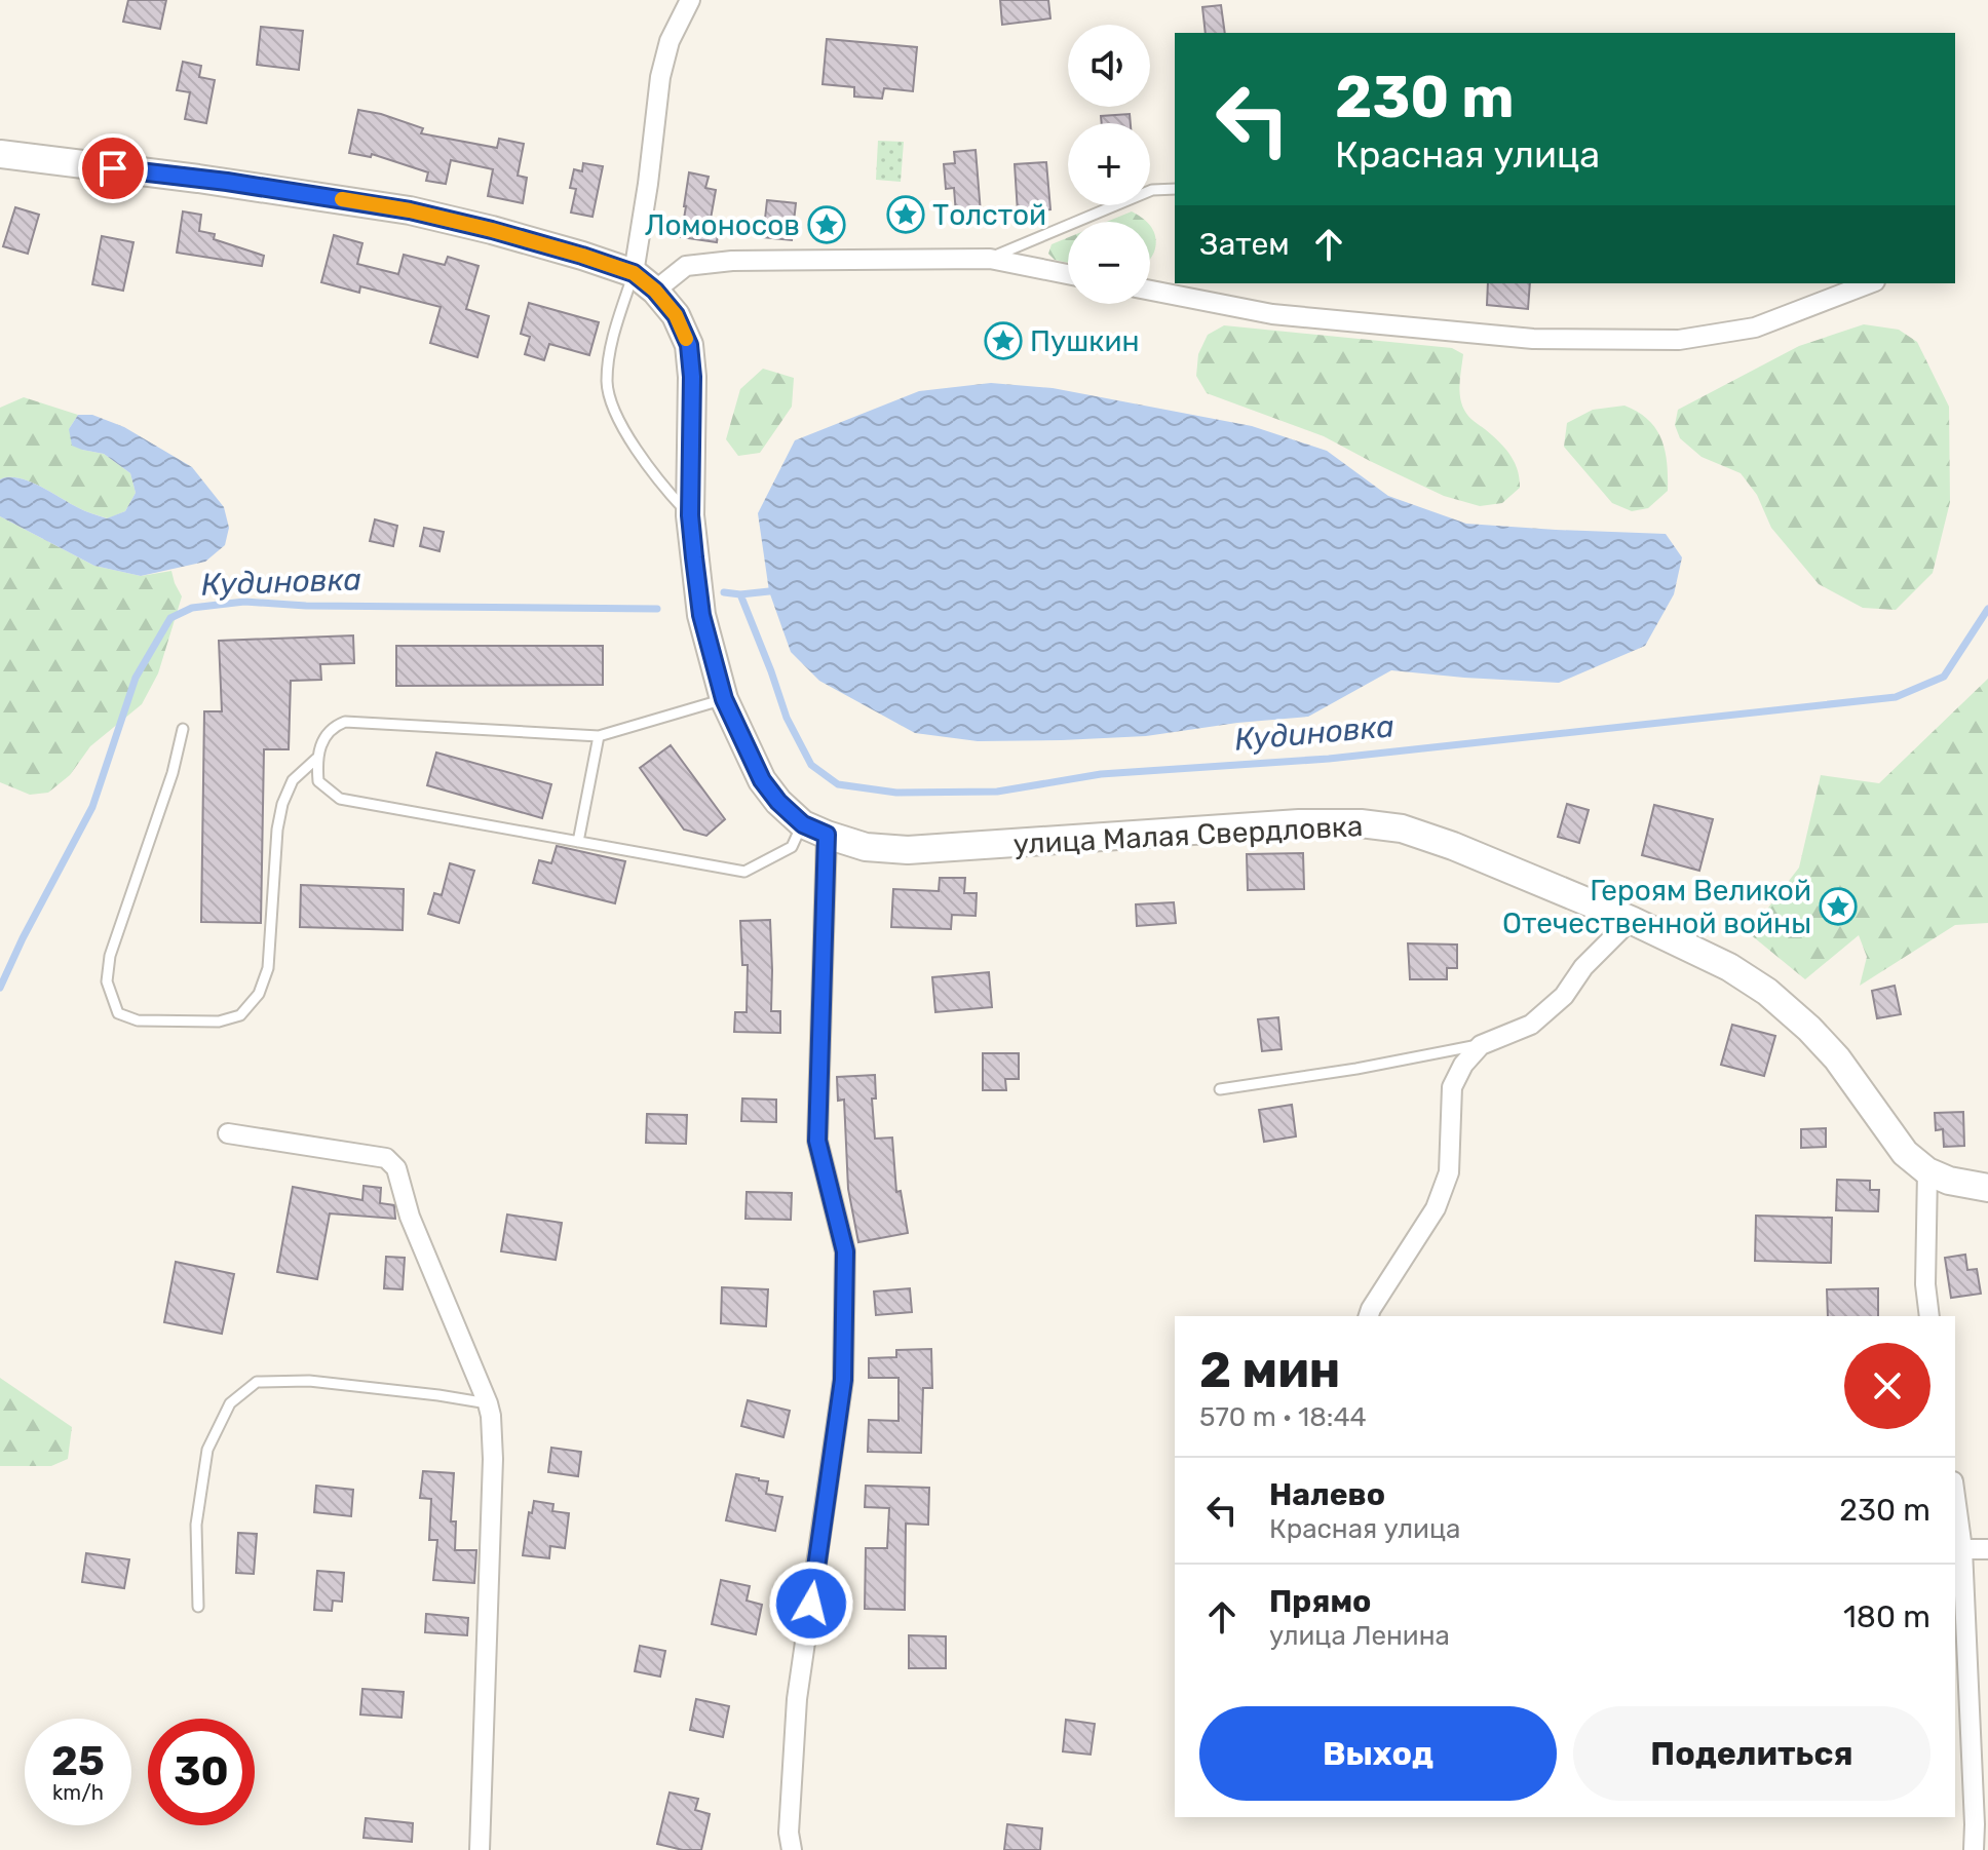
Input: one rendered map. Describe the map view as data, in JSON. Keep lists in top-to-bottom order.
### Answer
{
  "streets": {
    "main road": ["улица Малая Свердловка"]
  },
  "water": ["Кудиновка"],
  "places": {
    "place": [
      "Толстой",
      "Ломоносов",
      "Пушкин",
      "Героям Великой Отечественной войны"
    ]
  },
  "page": {
    "map_buttons": ["+", "−"],
    "turn": ["230 m", "Красная улица"],
    "then": "Затем",
    "heading": ["2 мин", "570 m · 18:44"],
    "list": [
      {
        "name": "Налево",
        "note": "Красная улица",
        "value": "230 m"
      },
      {
        "name": "Прямо",
        "note": "улица Ленина",
        "value": "180 m"
      }
    ],
    "buttons": ["Выход", "Поделиться"],
    "speed": "25 km/h",
    "limit": "30"
  }
}
